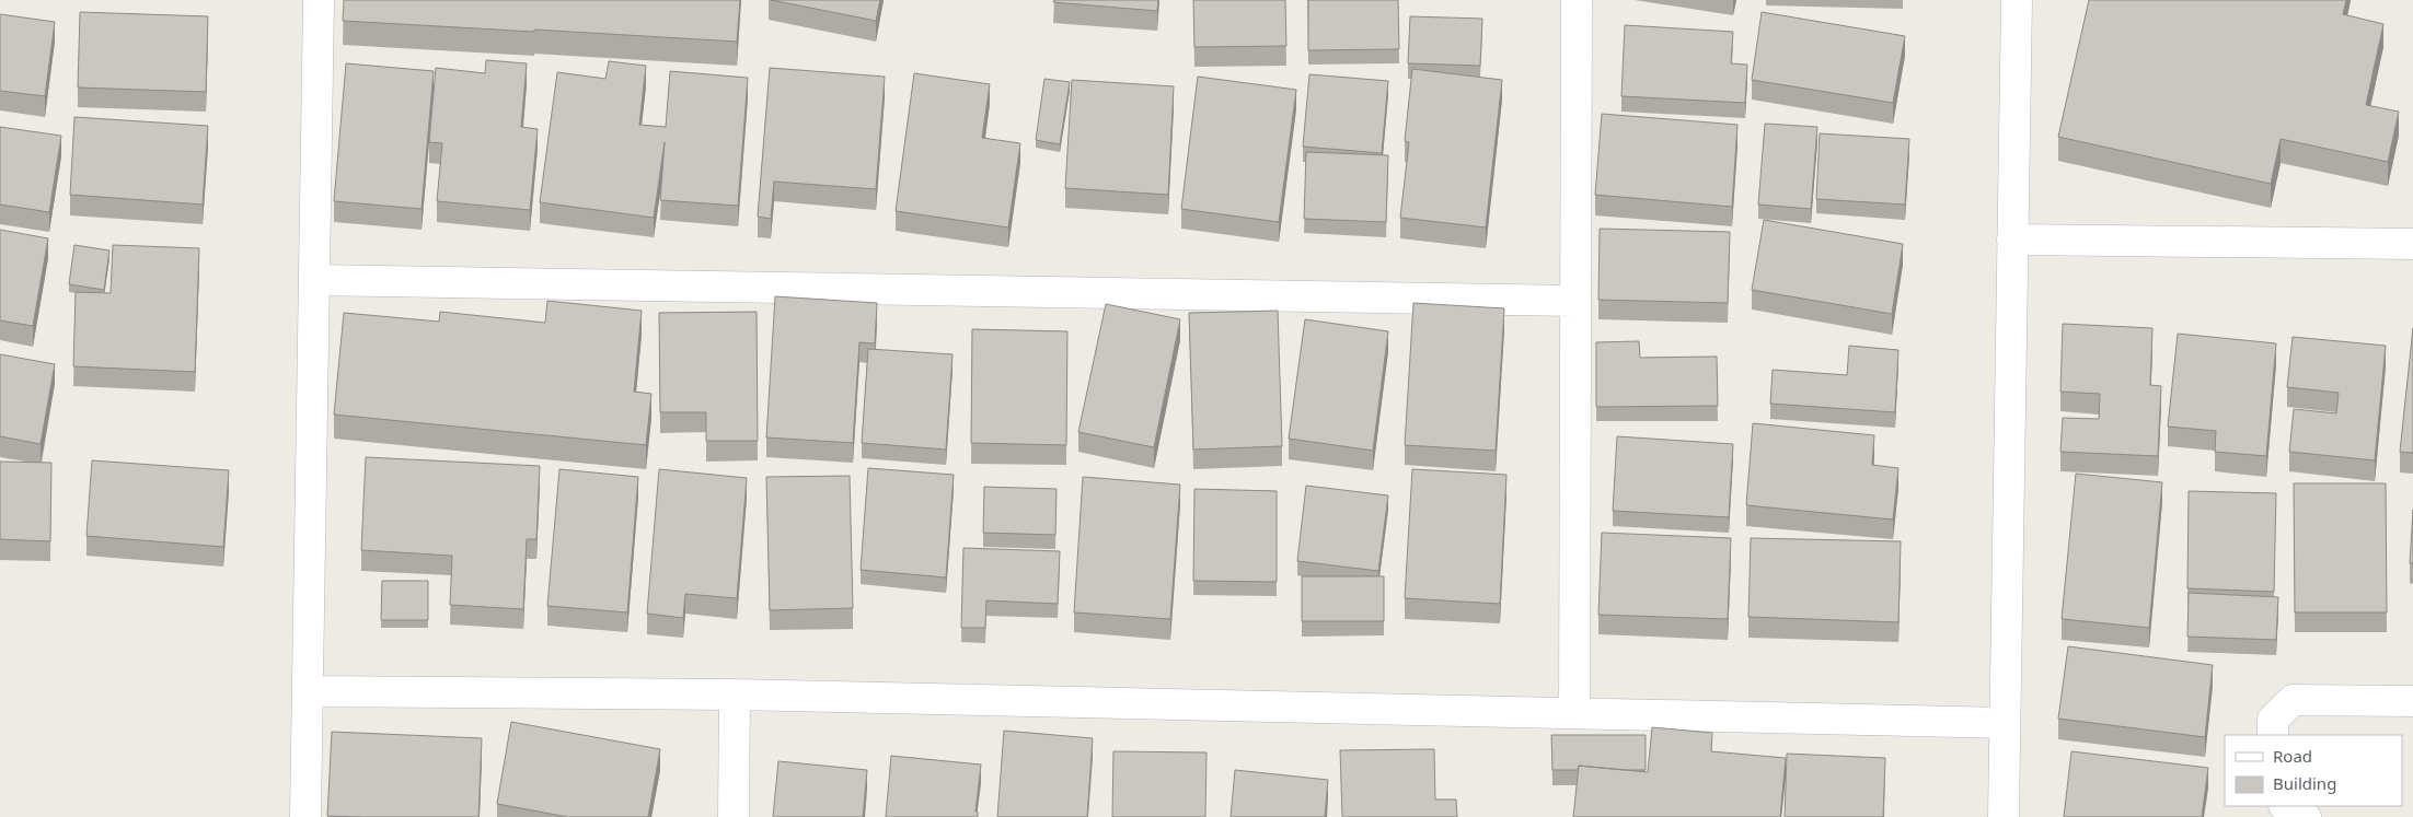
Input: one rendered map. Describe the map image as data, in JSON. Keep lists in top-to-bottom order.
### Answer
{
  "legend": ["Road", "Building"]
}
